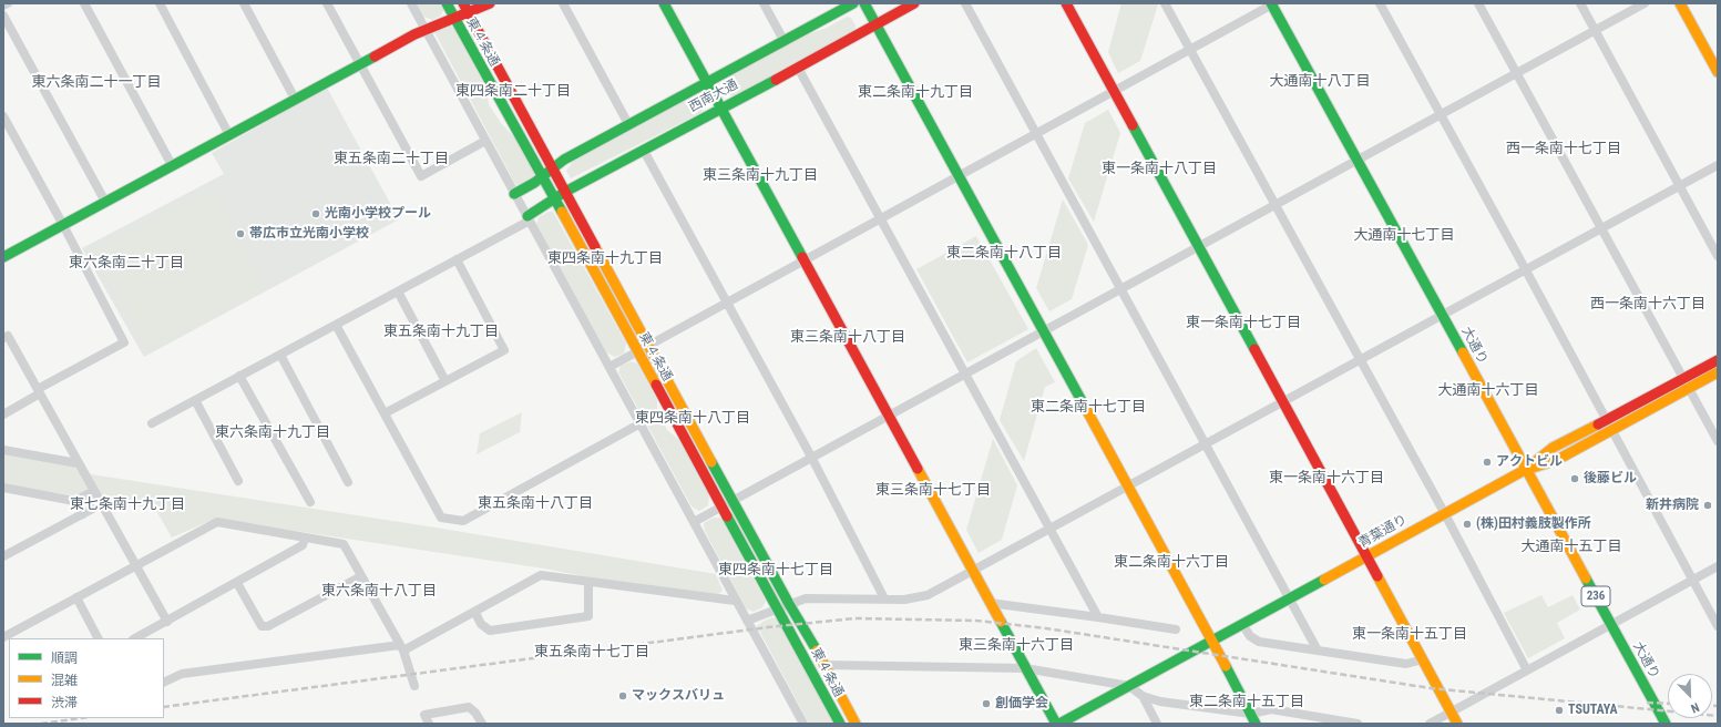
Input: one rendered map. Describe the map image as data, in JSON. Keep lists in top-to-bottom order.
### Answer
{
  "streets": {
    "main road": [
      "東４条通",
      "西南大通",
      "大通り",
      "青葉通り",
      "236"
    ]
  },
  "crossings": [
    ["東４条通", "西南大通"],
    ["大通り", "青葉通り"]
  ],
  "districts": [
    "大通南十八丁目",
    "東六条南二十一丁目",
    "東四条南二十丁目",
    "東二条南十九丁目",
    "西一条南十七丁目",
    "東五条南二十丁目",
    "東一条南十八丁目",
    "東三条南十九丁目",
    "大通南十七丁目",
    "東二条南十八丁目",
    "東四条南十九丁目",
    "東六条南二十丁目",
    "西一条南十六丁目",
    "東一条南十七丁目",
    "東五条南十九丁目",
    "東三条南十八丁目",
    "大通南十六丁目",
    "東二条南十七丁目",
    "東四条南十八丁目",
    "東六条南十九丁目",
    "東一条南十六丁目",
    "東三条南十七丁目",
    "東五条南十八丁目",
    "東七条南十九丁目",
    "大通南十五丁目",
    "東二条南十六丁目",
    "東四条南十七丁目",
    "東六条南十八丁目",
    "東一条南十五丁目",
    "東三条南十六丁目",
    "東五条南十七丁目",
    "東二条南十五丁目"
  ],
  "places": [
    "光南小学校プール",
    "帯広市立光南小学校",
    "アクトビル",
    "後藤ビル",
    "新井病院",
    "(株)田村義肢製作所",
    "マックスバリュ",
    "創価学会",
    "TSUTAYA"
  ],
  "legend": ["順調", "混雑", "渋滞"],
  "north": "bottom right"
}
